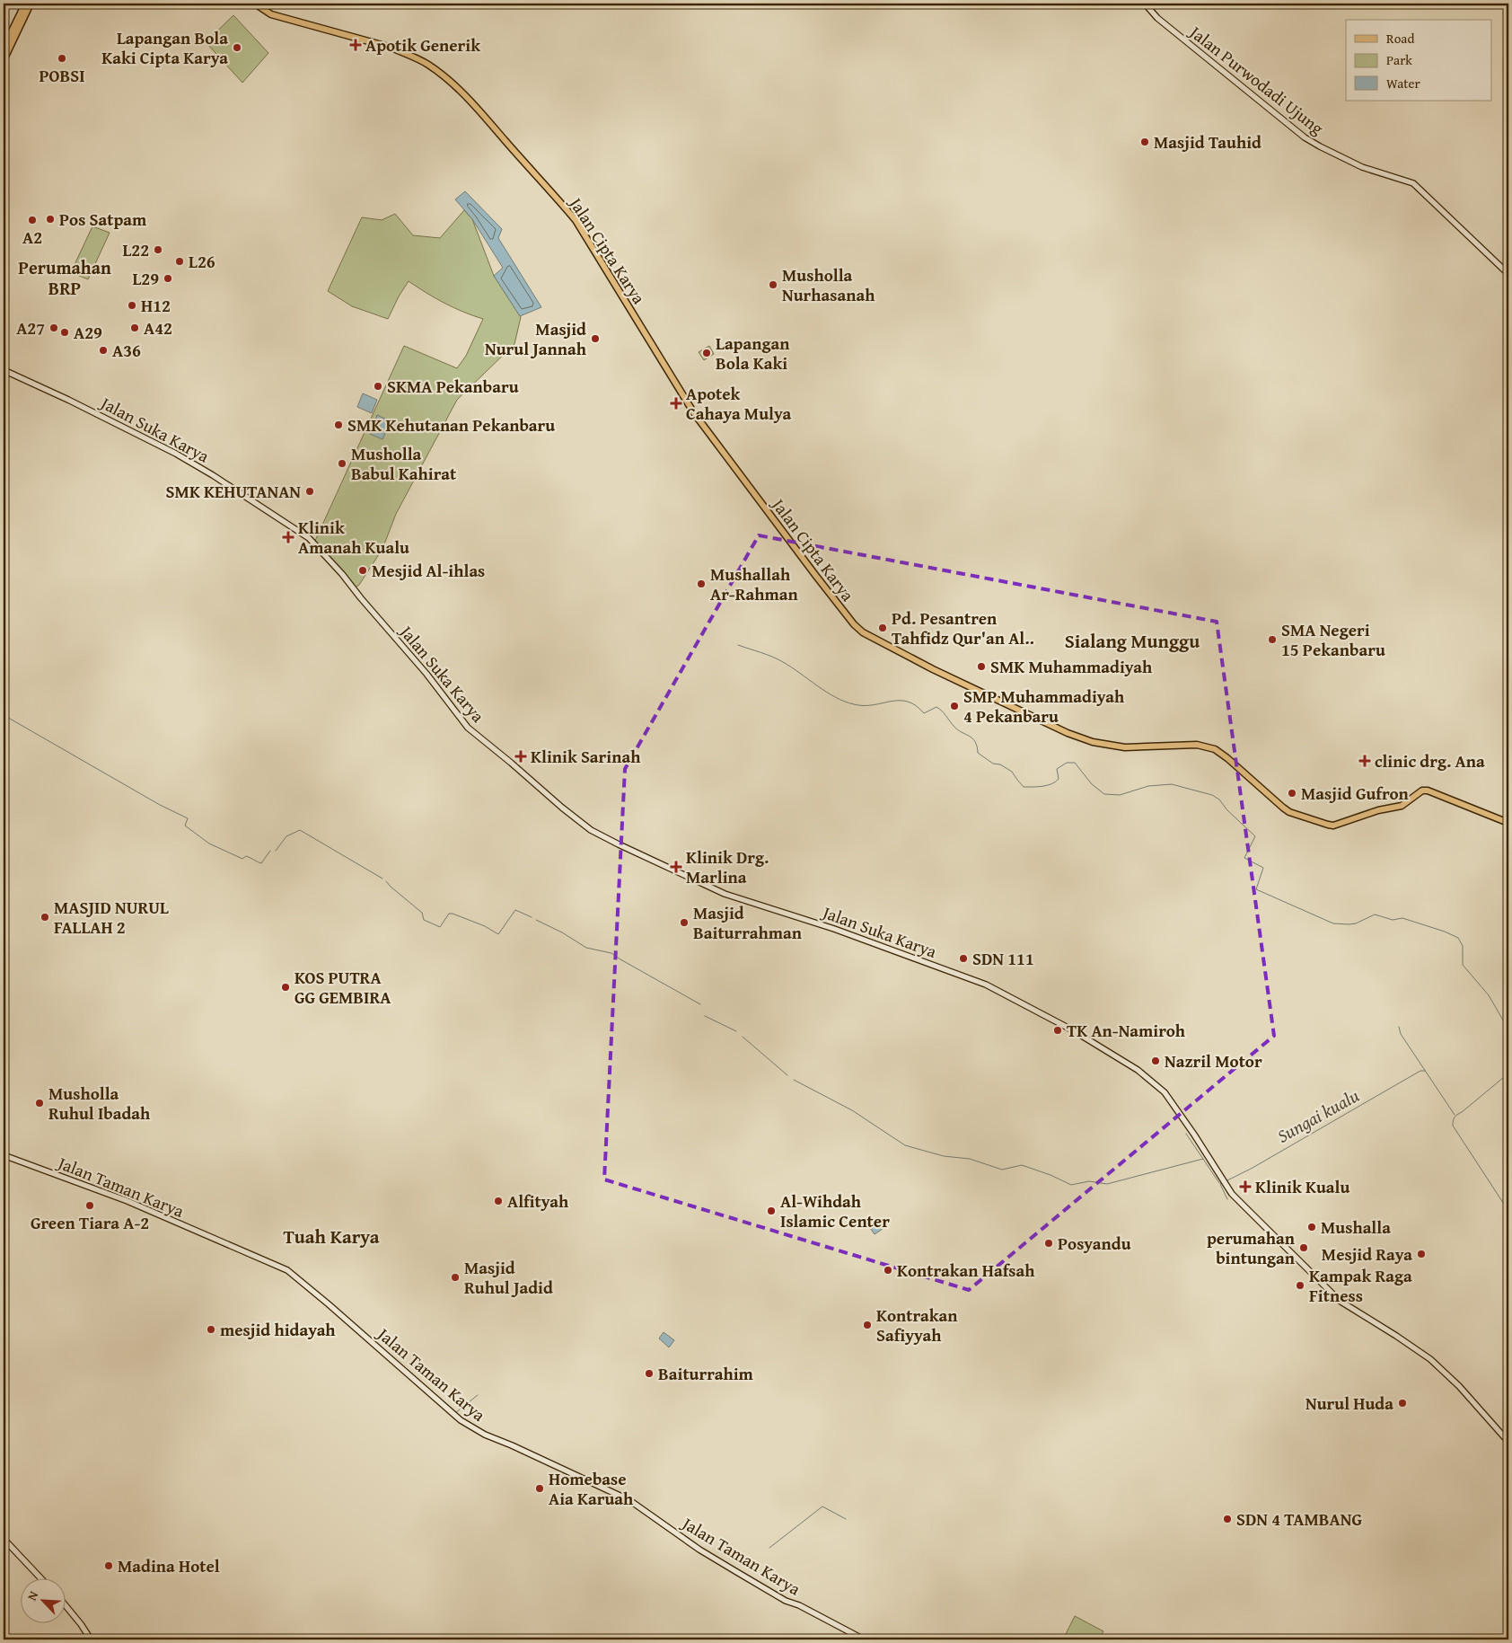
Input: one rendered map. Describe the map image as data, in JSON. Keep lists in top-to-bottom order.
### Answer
{
  "streets": {
    "main road": [
      "Jalan Purwodadi Ujung",
      "Jalan Cipta Karya",
      "Jalan Suka Karya",
      "Jalan Taman Karya"
    ]
  },
  "districts": ["Perumahan BRP", "Sialang Munggu", "Tuah Karya"],
  "water": ["Sungai kualu"],
  "places": {
    "health": [
      "Apotik Generik",
      "Apotek Cahaya Mulya",
      "Klinik Amanah Kualu",
      "Klinik Sarinah",
      "clinic drg. Ana",
      "Klinik Drg. Marlina",
      "Klinik Kualu"
    ],
    "other": [
      "Lapangan Bola Kaki Cipta Karya",
      "POBSI",
      "Masjid Tauhid",
      "Pos Satpam",
      "A2",
      "L22",
      "L26",
      "L29",
      "Musholla Nurhasanah",
      "H12",
      "A27",
      "A42",
      "A29",
      "Masjid Nurul Jannah",
      "A36",
      "Lapangan Bola Kaki",
      "SKMA Pekanbaru",
      "SMK Kehutanan Pekanbaru",
      "Musholla Babul Kahirat",
      "SMK KEHUTANAN",
      "Mesjid Al-ihlas",
      "Mushallah Ar-Rahman",
      "Pd. Pesantren Tahfidz Qur'an Al..",
      "SMA Negeri 15 Pekanbaru",
      "SMK Muhammadiyah",
      "SMP Muhammadiyah 4 Pekanbaru",
      "Masjid Gufron",
      "MASJID NURUL FALLAH 2",
      "Masjid Baiturrahman",
      "SDN 111",
      "KOS PUTRA GG GEMBIRA",
      "TK An-Namiroh",
      "Nazril Motor",
      "Musholla Ruhul Ibadah",
      "Alfityah",
      "Green Tiara A-2",
      "Al-Wihdah Islamic Center",
      "Mushalla",
      "Posyandu",
      "perumahan bintungan",
      "Mesjid Raya",
      "Kontrakan Hafsah",
      "Masjid Ruhul Jadid",
      "Kampak Raga Fitness",
      "Kontrakan Safiyyah",
      "mesjid hidayah",
      "Baiturrahim",
      "Nurul Huda",
      "Homebase Aia Karuah",
      "SDN 4 TAMBANG",
      "Madina Hotel"
    ]
  },
  "legend": ["Road", "Park", "Water"],
  "north": "top left"
}
